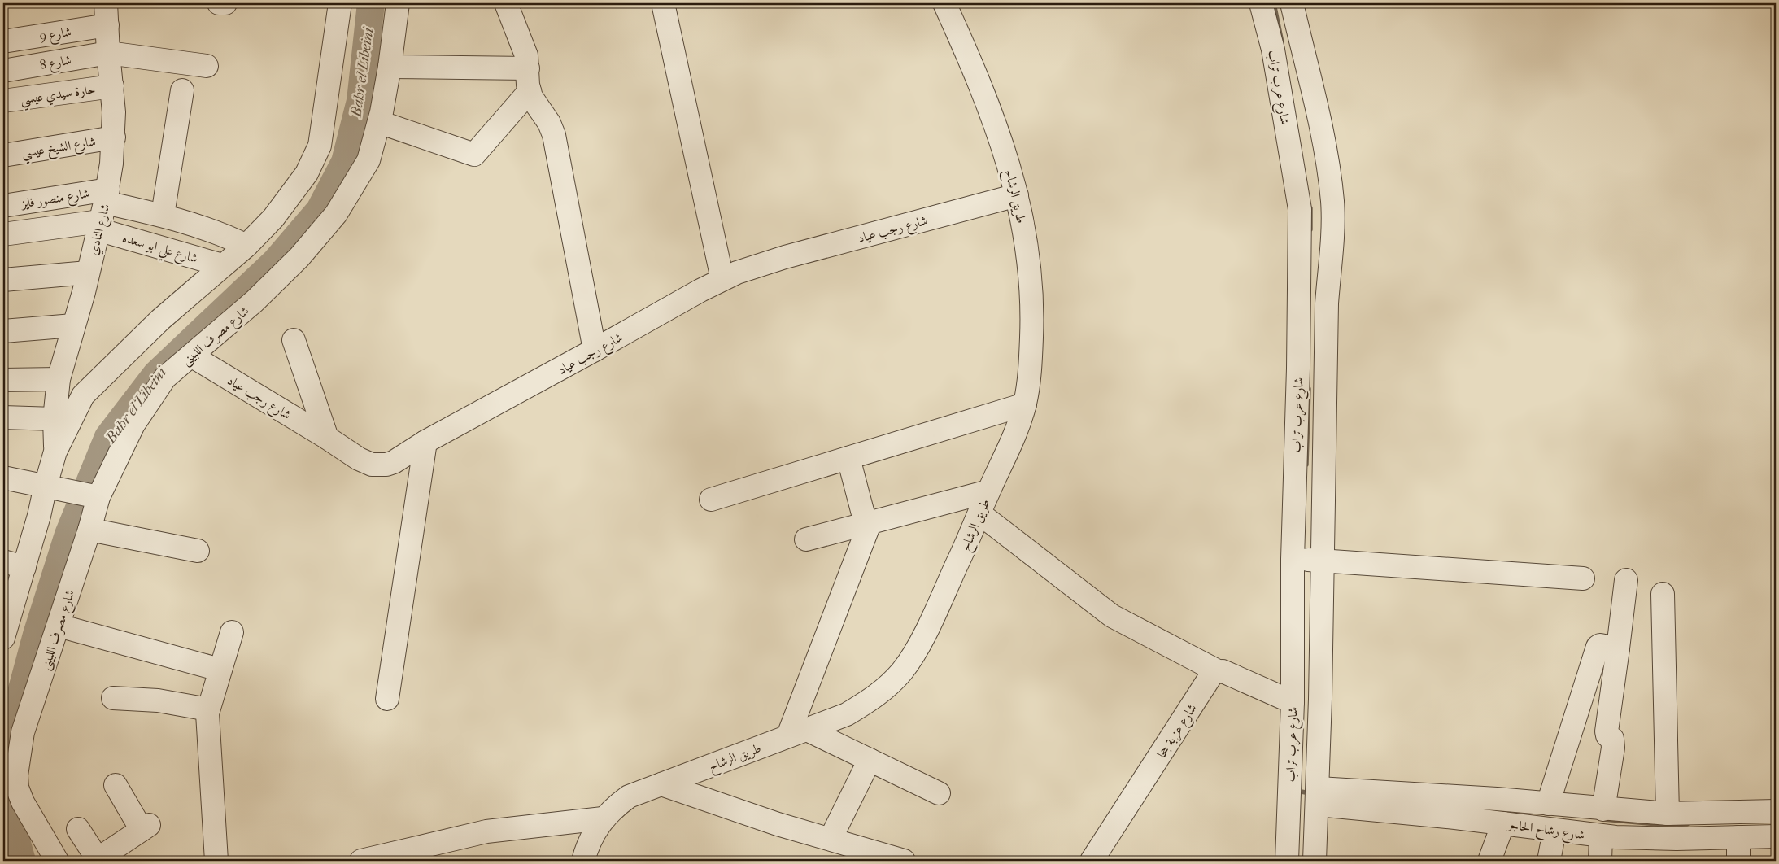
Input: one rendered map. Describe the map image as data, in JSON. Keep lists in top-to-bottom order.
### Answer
{
  "streets": {
    "street": [
      "شارع 9",
      "شارع 8",
      "شارع عرب تراب",
      "حارة سيدي عيسي",
      "شارع الشيخ عيسي",
      "طريق الرشاح",
      "شارع منصور فايز",
      "شارع رجب عياد",
      "شارع النادي",
      "شارع علي ابو سعده",
      "شارع مصرف اللبينى",
      "شارع عزبة جحا",
      "شارع رشاح الحاجر"
    ]
  },
  "crossings": [
    ["شارع 9", "شارع النادي"],
    ["شارع 8", "شارع النادي"],
    ["شارع عرب تراب", "شارع رشاح الحاجر"],
    ["حارة سيدي عيسي", "شارع النادي"],
    ["شارع الشيخ عيسي", "شارع النادي"],
    ["طريق الرشاح", "شارع رجب عياد"],
    ["شارع منصور فايز", "شارع النادي"],
    ["شارع منصور فايز", "شارع علي ابو سعده"],
    ["شارع رجب عياد", "شارع مصرف اللبينى"],
    ["شارع النادي", "شارع علي ابو سعده"]
  ],
  "water": ["Bahr el Libeini"]
}
